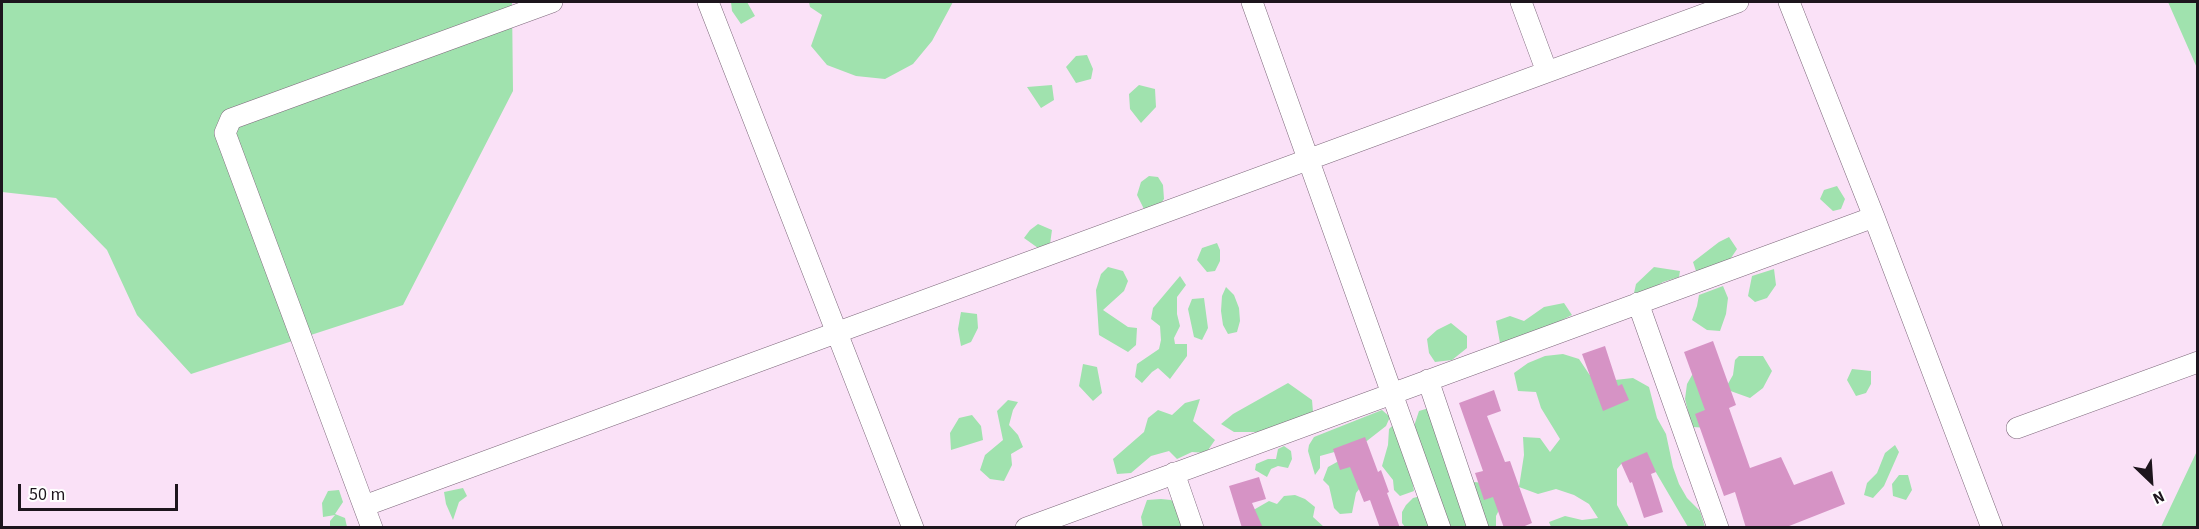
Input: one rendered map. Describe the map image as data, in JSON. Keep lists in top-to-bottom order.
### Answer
{
  "scale_bar": "50 m",
  "north": "bottom right"
}
